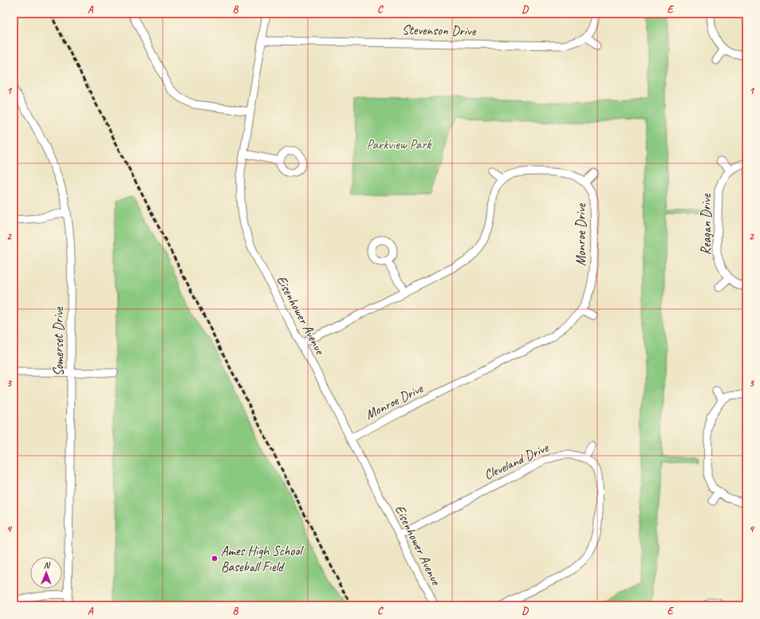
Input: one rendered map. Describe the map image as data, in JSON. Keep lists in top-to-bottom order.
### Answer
{
  "streets": {
    "street": [
      "Stevenson Drive",
      "Reagan Drive",
      "Monroe Drive",
      "Eisenhower Avenue",
      "Somerset Drive",
      "Cleveland Drive"
    ]
  },
  "crossings": [
    ["Stevenson Drive", "Eisenhower Avenue"],
    ["Monroe Drive", "Eisenhower Avenue"],
    ["Eisenhower Avenue", "Cleveland Drive"]
  ],
  "parks": ["Parkview Park"],
  "places": ["Ames High School Baseball Field"],
  "north": "top",
  "grid": {
    "columns": [
      "A",
      "B",
      "C",
      "D",
      "E"
    ],
    "rows": [
      "1",
      "2",
      "3",
      "4"
    ]
  }
}
